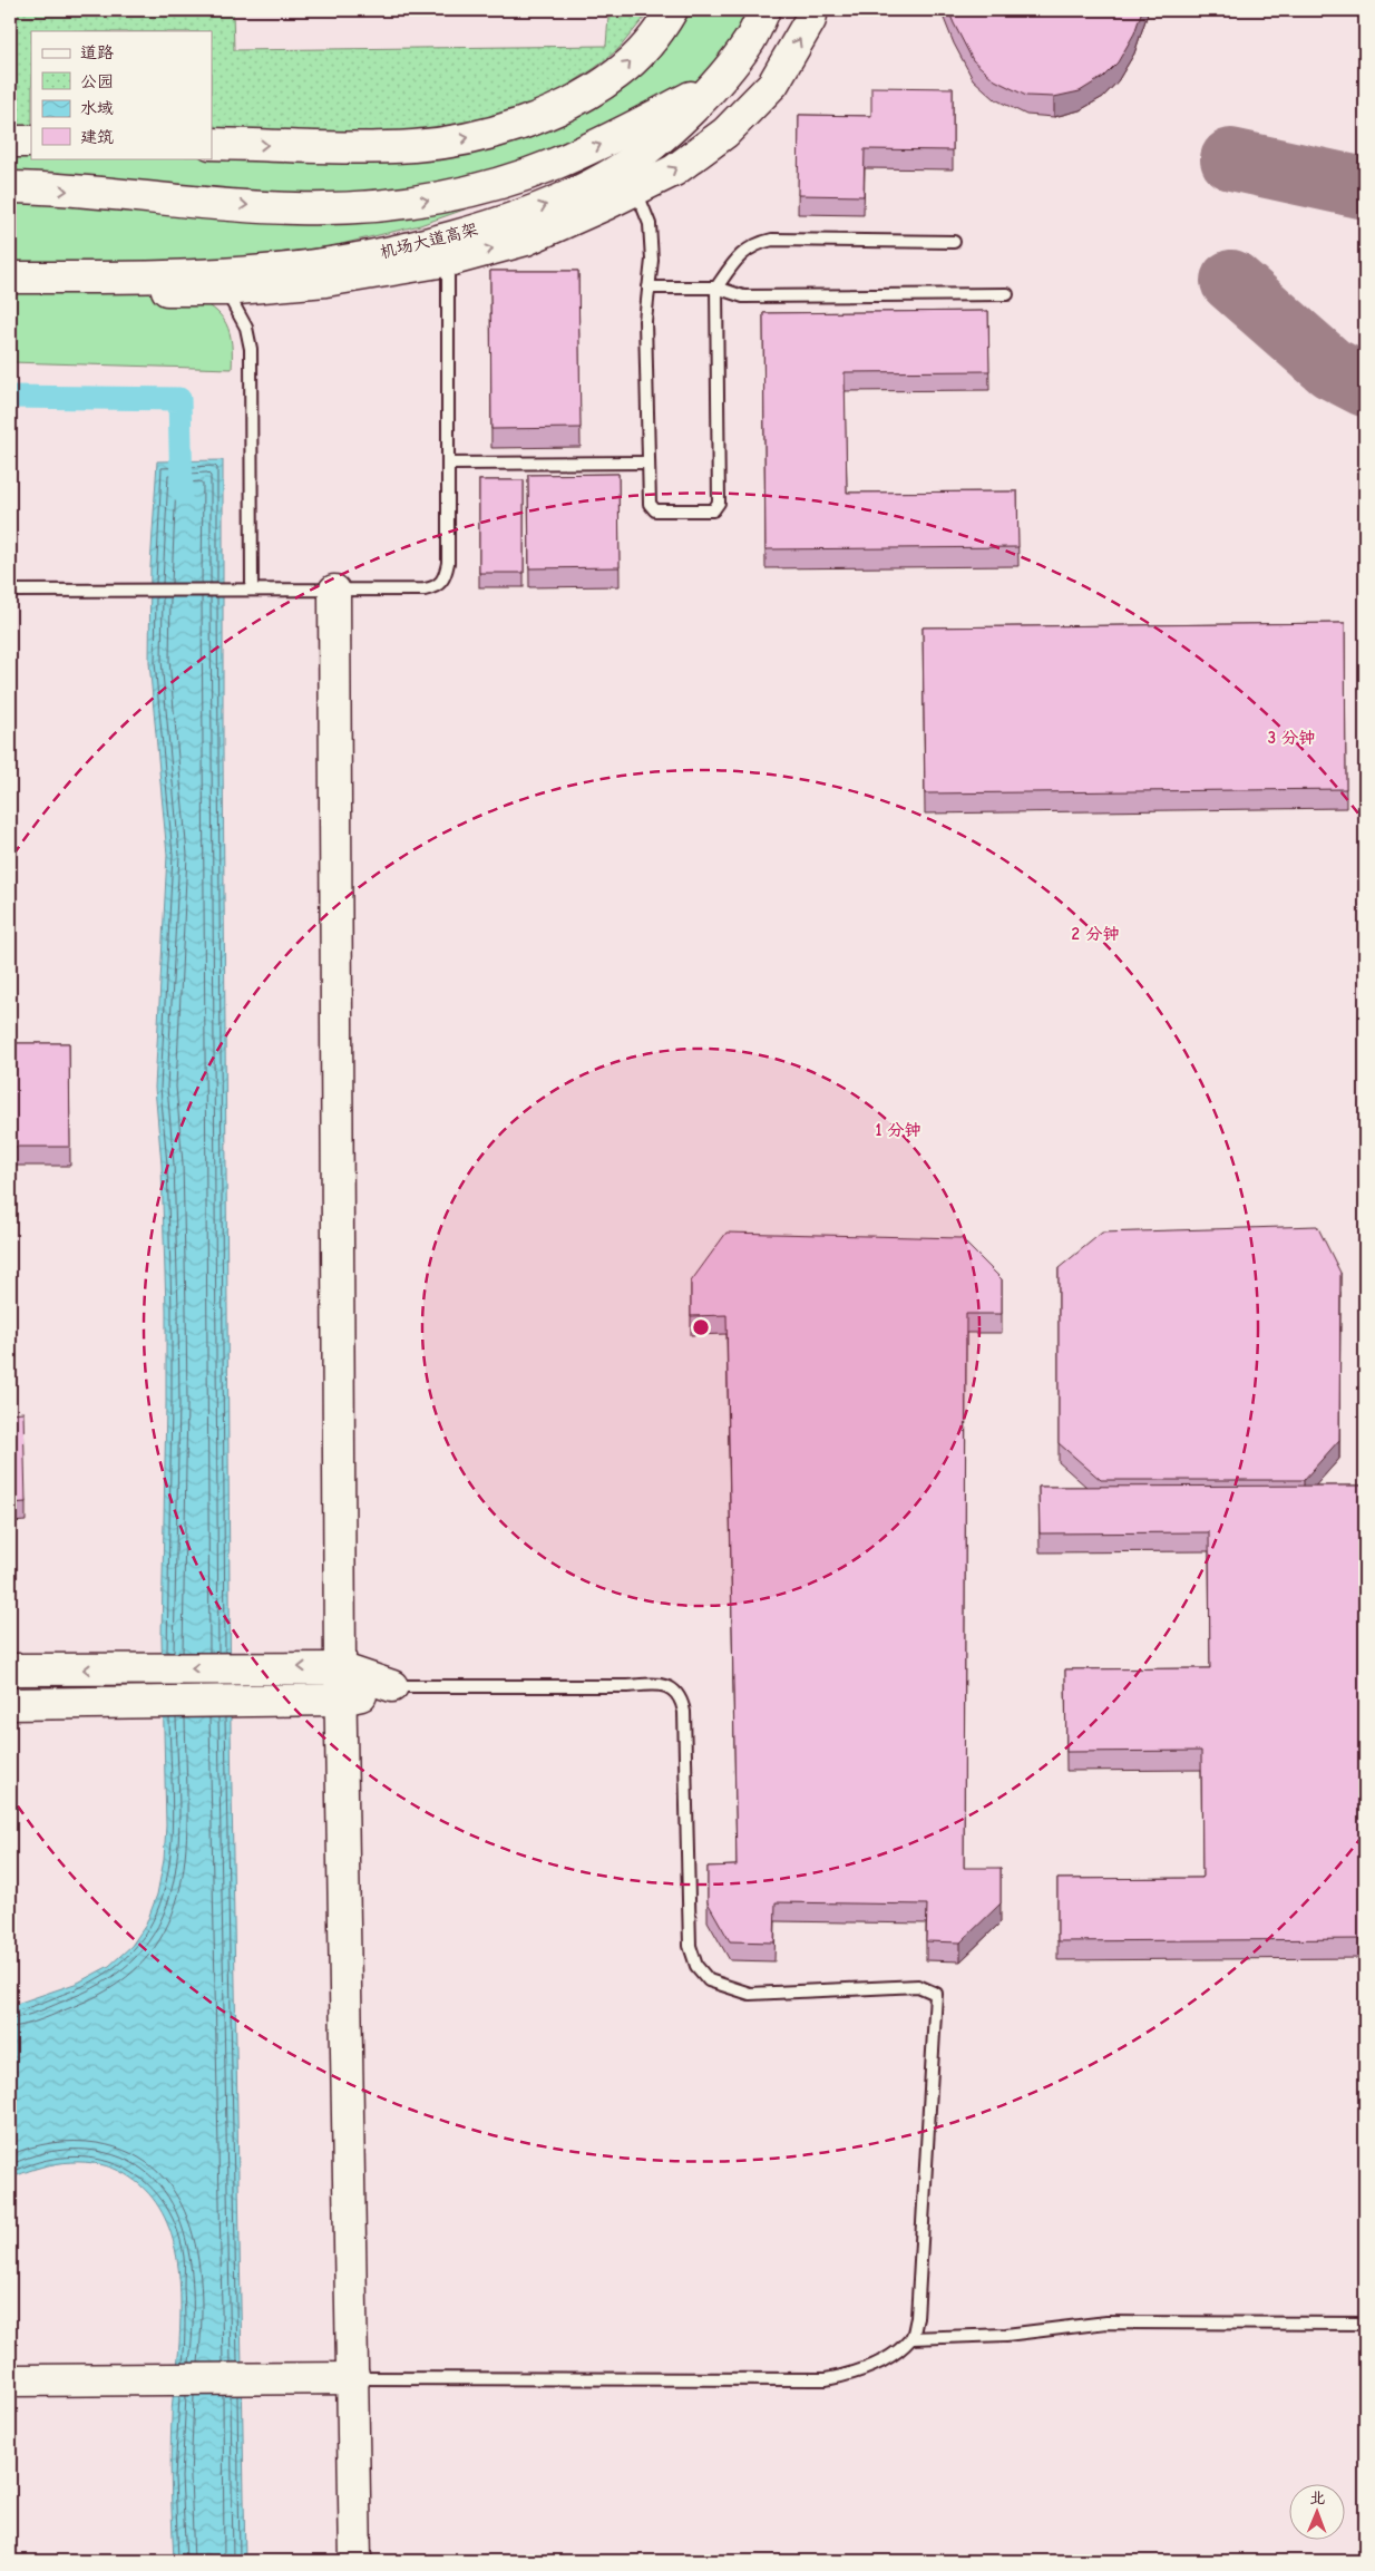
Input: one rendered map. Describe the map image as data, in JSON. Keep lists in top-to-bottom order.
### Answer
{
  "streets": {
    "main road": ["机场大道高架"]
  },
  "legend": [
    "道路",
    "公园",
    "水域",
    "建筑"
  ],
  "north": "top",
  "rings": ["3 分钟", "2 分钟", "1 分钟"]
}
